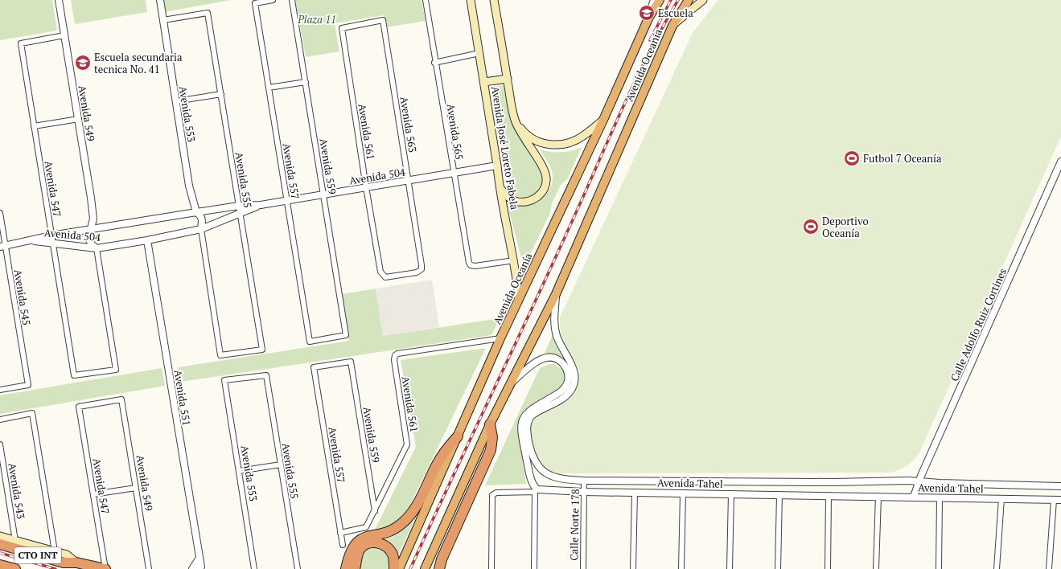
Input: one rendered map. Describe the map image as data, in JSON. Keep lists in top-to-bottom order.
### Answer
{
  "streets": {
    "highway": ["Avenida Oceanía", "CTO INT"],
    "main road": ["Avenida José Loreto Fabela"],
    "street": [
      "Avenida 549",
      "Avenida 553",
      "Avenida 563",
      "Avenida 561",
      "Avenida 565",
      "Avenida 559",
      "Avenida 557",
      "Avenida 504",
      "Avenida 555",
      "Avenida 547",
      "Avenida 545",
      "Calle Adolfo Ruiz Cortines",
      "Avenida 551",
      "Avenida Tahel",
      "Avenida 543",
      "Calle Norte 178"
    ]
  },
  "crossings": [
    ["Avenida Oceanía", "Avenida 561"],
    ["Avenida Oceanía", "Avenida José Loreto Fabela"],
    ["Avenida Oceanía", "Avenida Tahel"],
    ["Avenida 549", "Avenida 504"],
    ["Avenida 549", "Avenida 547"],
    ["Avenida 553", "Avenida 504"],
    ["Avenida 553", "Avenida 555"],
    ["Avenida 563", "Avenida 561"],
    ["Avenida 563", "Avenida 504"],
    ["Avenida 561", "Avenida 559"],
    ["Avenida 561", "Avenida 557"],
    ["Avenida 561", "Avenida 504"],
    ["Avenida 565", "Avenida José Loreto Fabela"],
    ["Avenida 565", "Avenida 504"],
    ["Avenida José Loreto Fabela", "Avenida 504"],
    ["Avenida 559", "Avenida 557"],
    ["Avenida 559", "Avenida 504"],
    ["Avenida 557", "Avenida 504"],
    ["Avenida 504", "Avenida 555"],
    ["Avenida 504", "Avenida 547"],
    ["Avenida 504", "Avenida 545"],
    ["Avenida 504", "Avenida 551"],
    ["Avenida 547", "CTO INT"],
    ["Calle Adolfo Ruiz Cortines", "Avenida Tahel"],
    ["Avenida Tahel", "Calle Norte 178"],
    ["Avenida 543", "CTO INT"]
  ],
  "parks": ["Plaza 11"],
  "places": {
    "school or university": ["Escuela", "Escuela secundaria tecnica No. 41"],
    "sports": ["Futbol 7 Oceanía", "Deportivo Oceanía"]
  }
}
